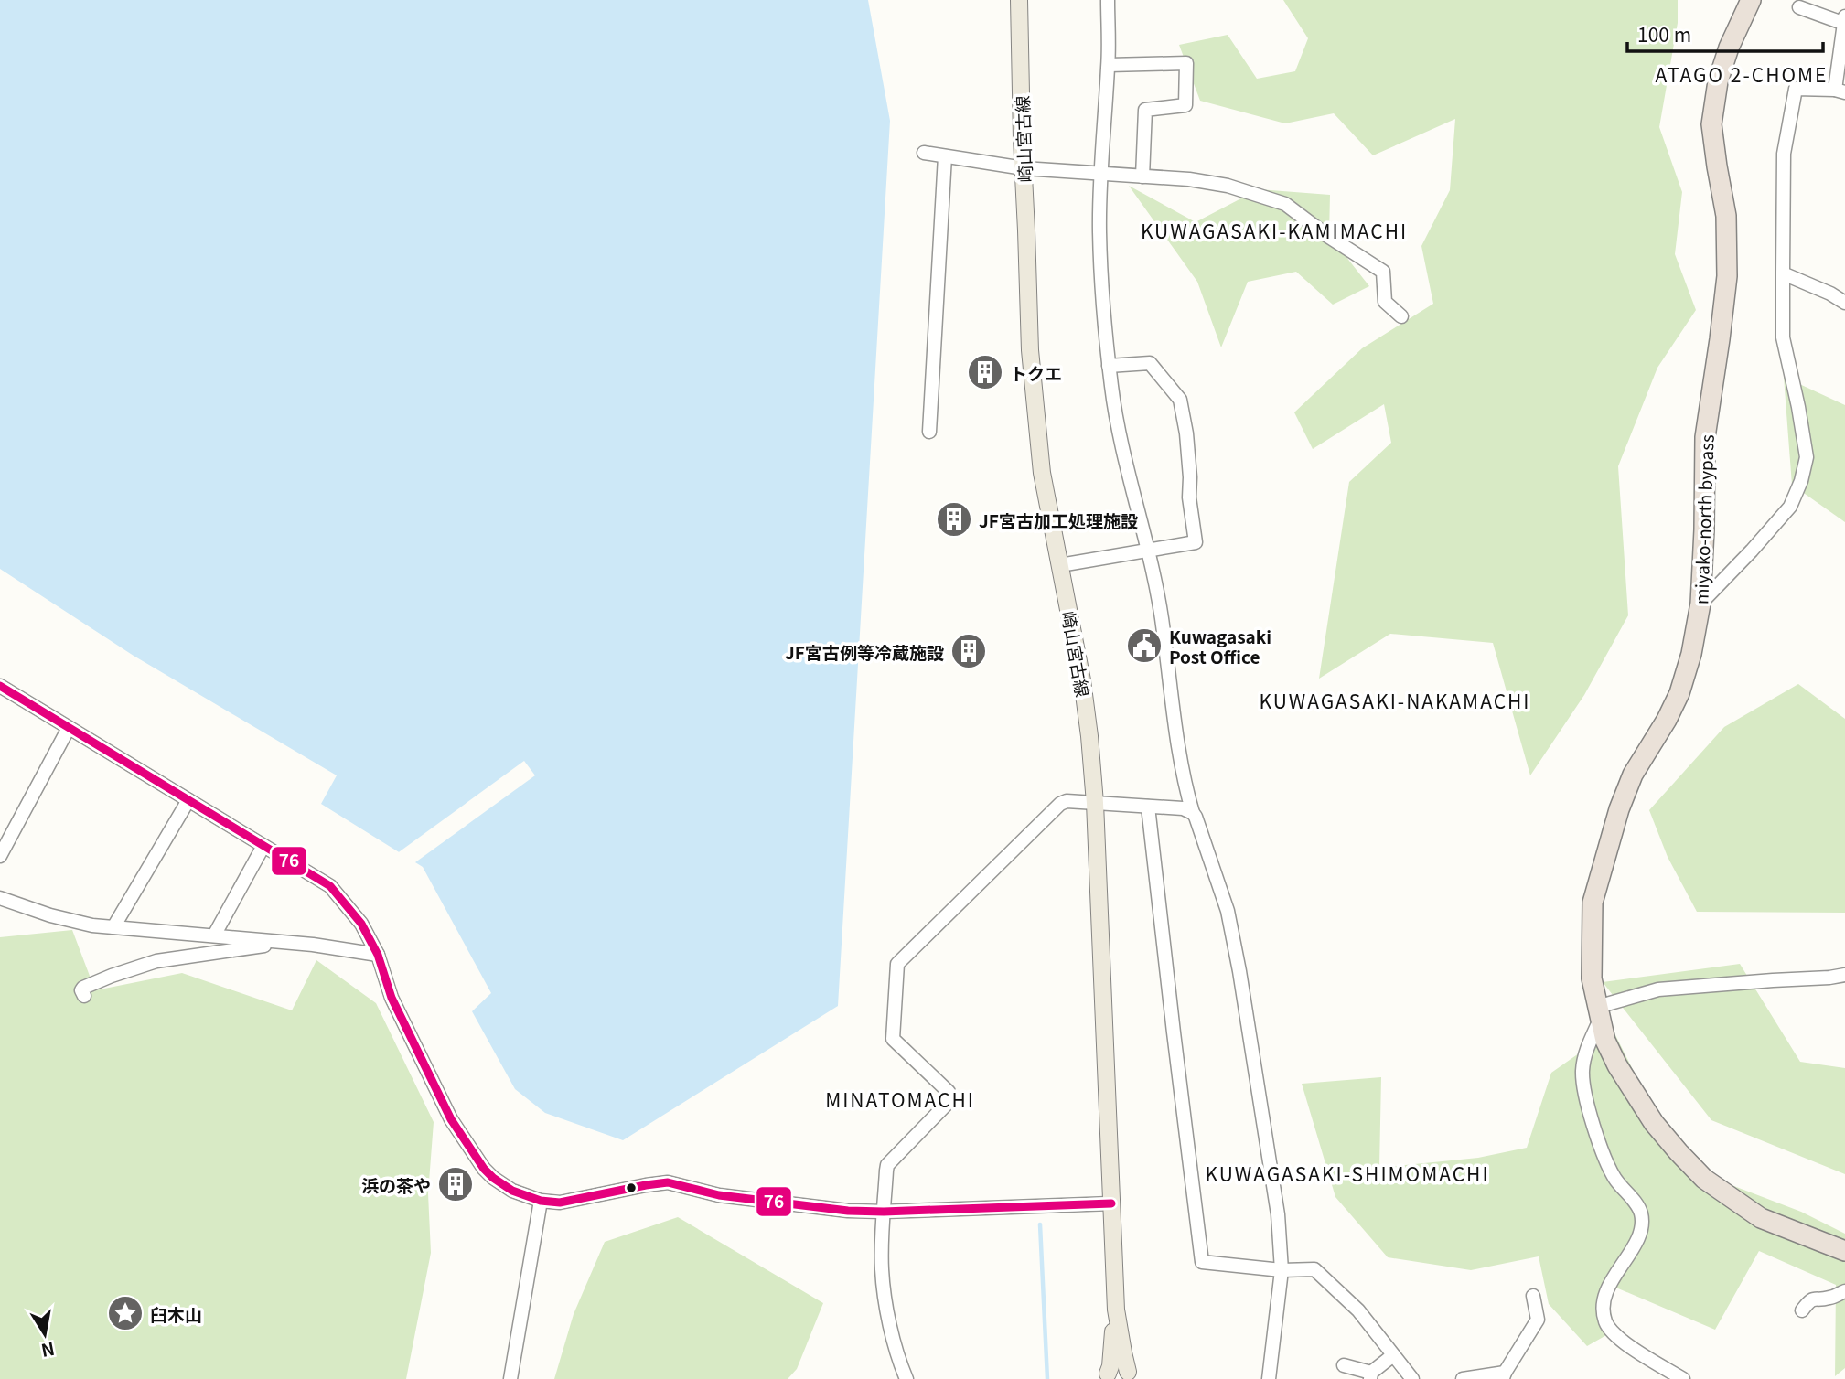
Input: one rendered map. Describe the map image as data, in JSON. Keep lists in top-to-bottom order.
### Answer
{
  "streets": {
    "highway": ["miyako-north bypass"],
    "main road": ["崎山宮古線"]
  },
  "districts": [
    "ATAGO 2-CHOME",
    "KUWAGASAKI-KAMIMACHI",
    "KUWAGASAKI-NAKAMACHI",
    "MINATOMACHI",
    "KUWAGASAKI-SHIMOMACHI"
  ],
  "places": {
    "building": [
      "トクエ",
      "JF宮古加工処理施設",
      "JF宮古例等冷蔵施設",
      "浜の茶や"
    ],
    "public building": ["Kuwagasaki Post Office"],
    "place": ["臼木山"]
  },
  "lines": ["transit line 76"],
  "scale_bar": "100 m",
  "north": "bottom"
}
